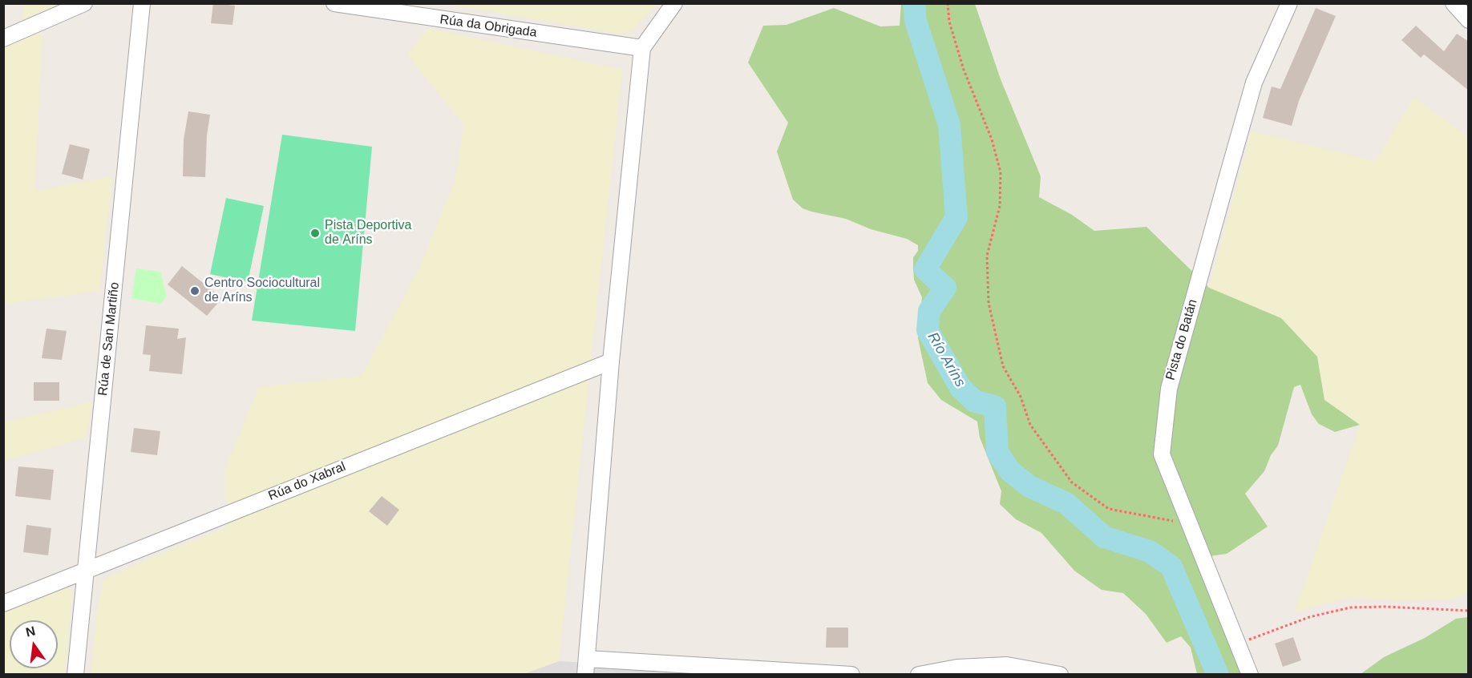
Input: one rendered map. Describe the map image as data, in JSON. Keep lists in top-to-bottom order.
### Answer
{
  "streets": {
    "street": [
      "Rúa da Obrigada",
      "Rúa de San Martiño",
      "Pista do Batán",
      "Rúa do Xabral"
    ]
  },
  "crossings": [
    ["Rúa de San Martiño", "Rúa do Xabral"]
  ],
  "water": ["Río Aríns"],
  "places": ["Pista Deportiva de Aríns", "Centro Sociocultural de Aríns"],
  "north": "top"
}
